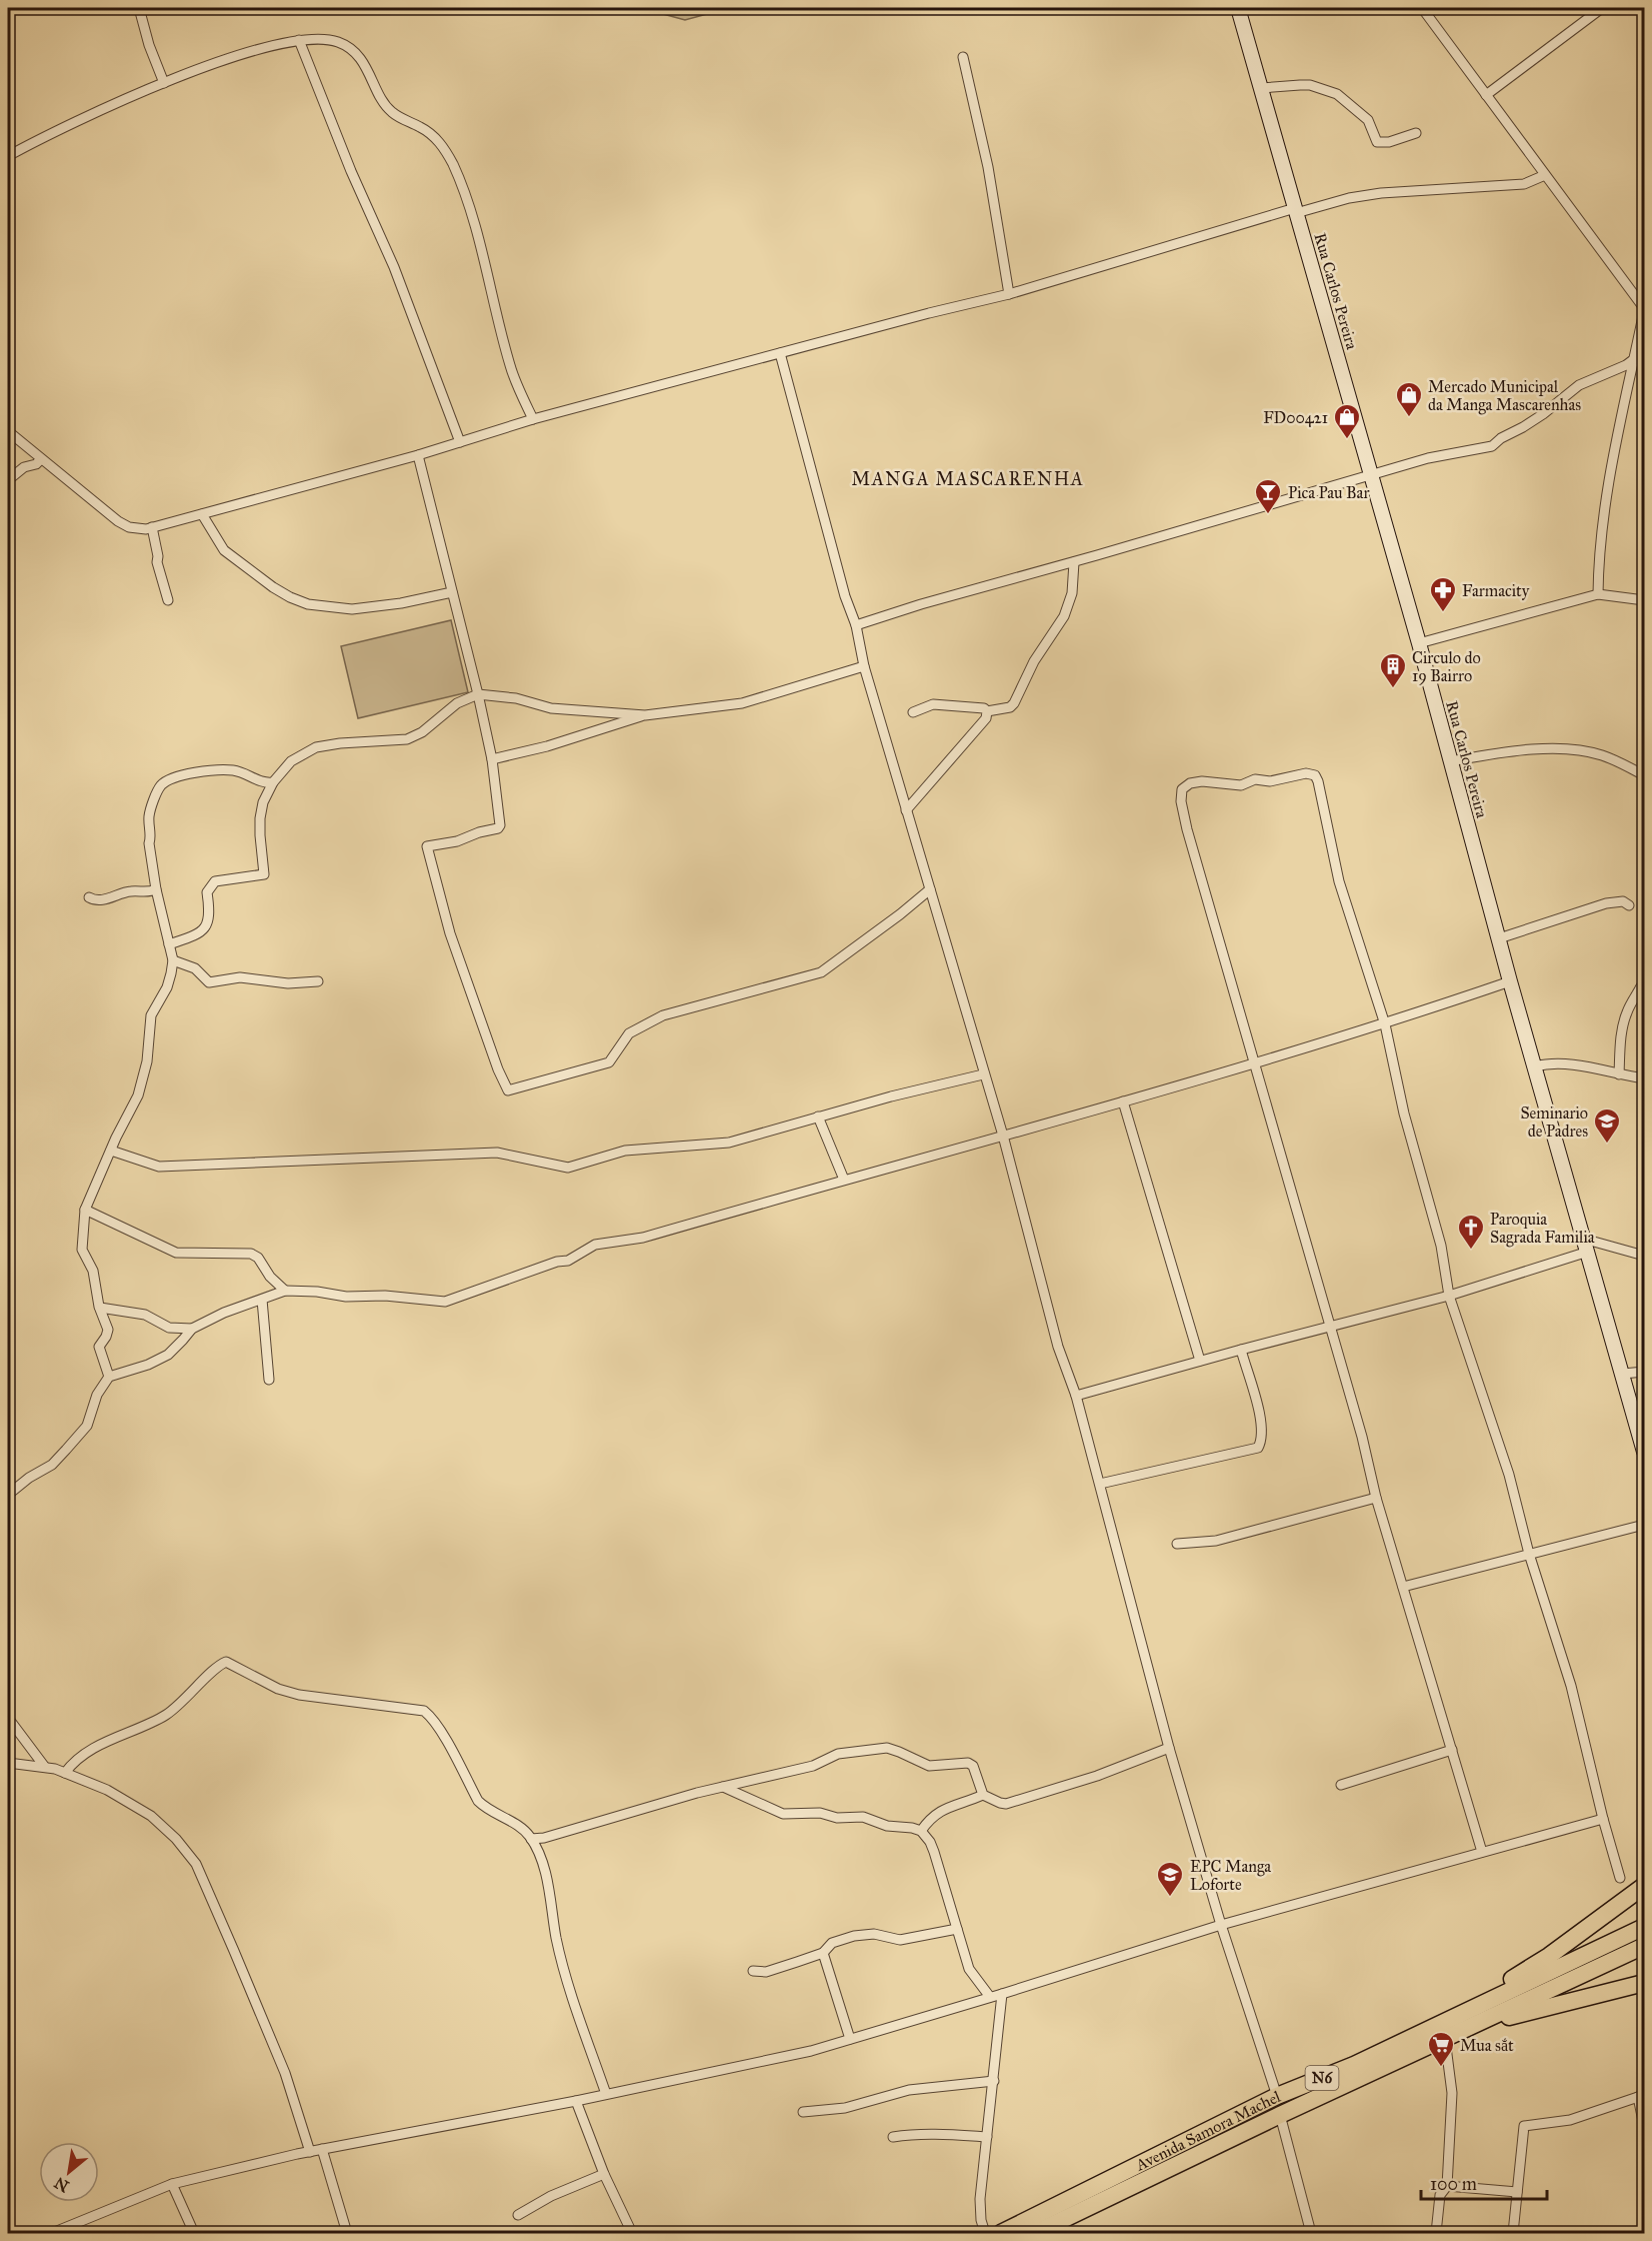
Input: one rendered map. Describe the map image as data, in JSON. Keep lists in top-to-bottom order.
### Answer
{
  "streets": {
    "highway": ["N6", "Avenida Samora Machel"],
    "main road": ["Rua Carlos Pereira"]
  },
  "districts": ["MANGA MASCARENHA"],
  "places": {
    "shop": ["Mercado Municipal da Manga Mascarenhas", "FD00421"],
    "bar": ["Pica Pau Bar"],
    "pharmacy": ["Farmacity"],
    "building": ["Circulo do 19 Bairro"],
    "school or university": ["Seminario de Padres", "EPC Manga Loforte"],
    "church": ["Paroquia Sagrada Familia"],
    "supermarket": ["Mua sắt"]
  },
  "scale_bar": "100 m",
  "north": "bottom left"
}
